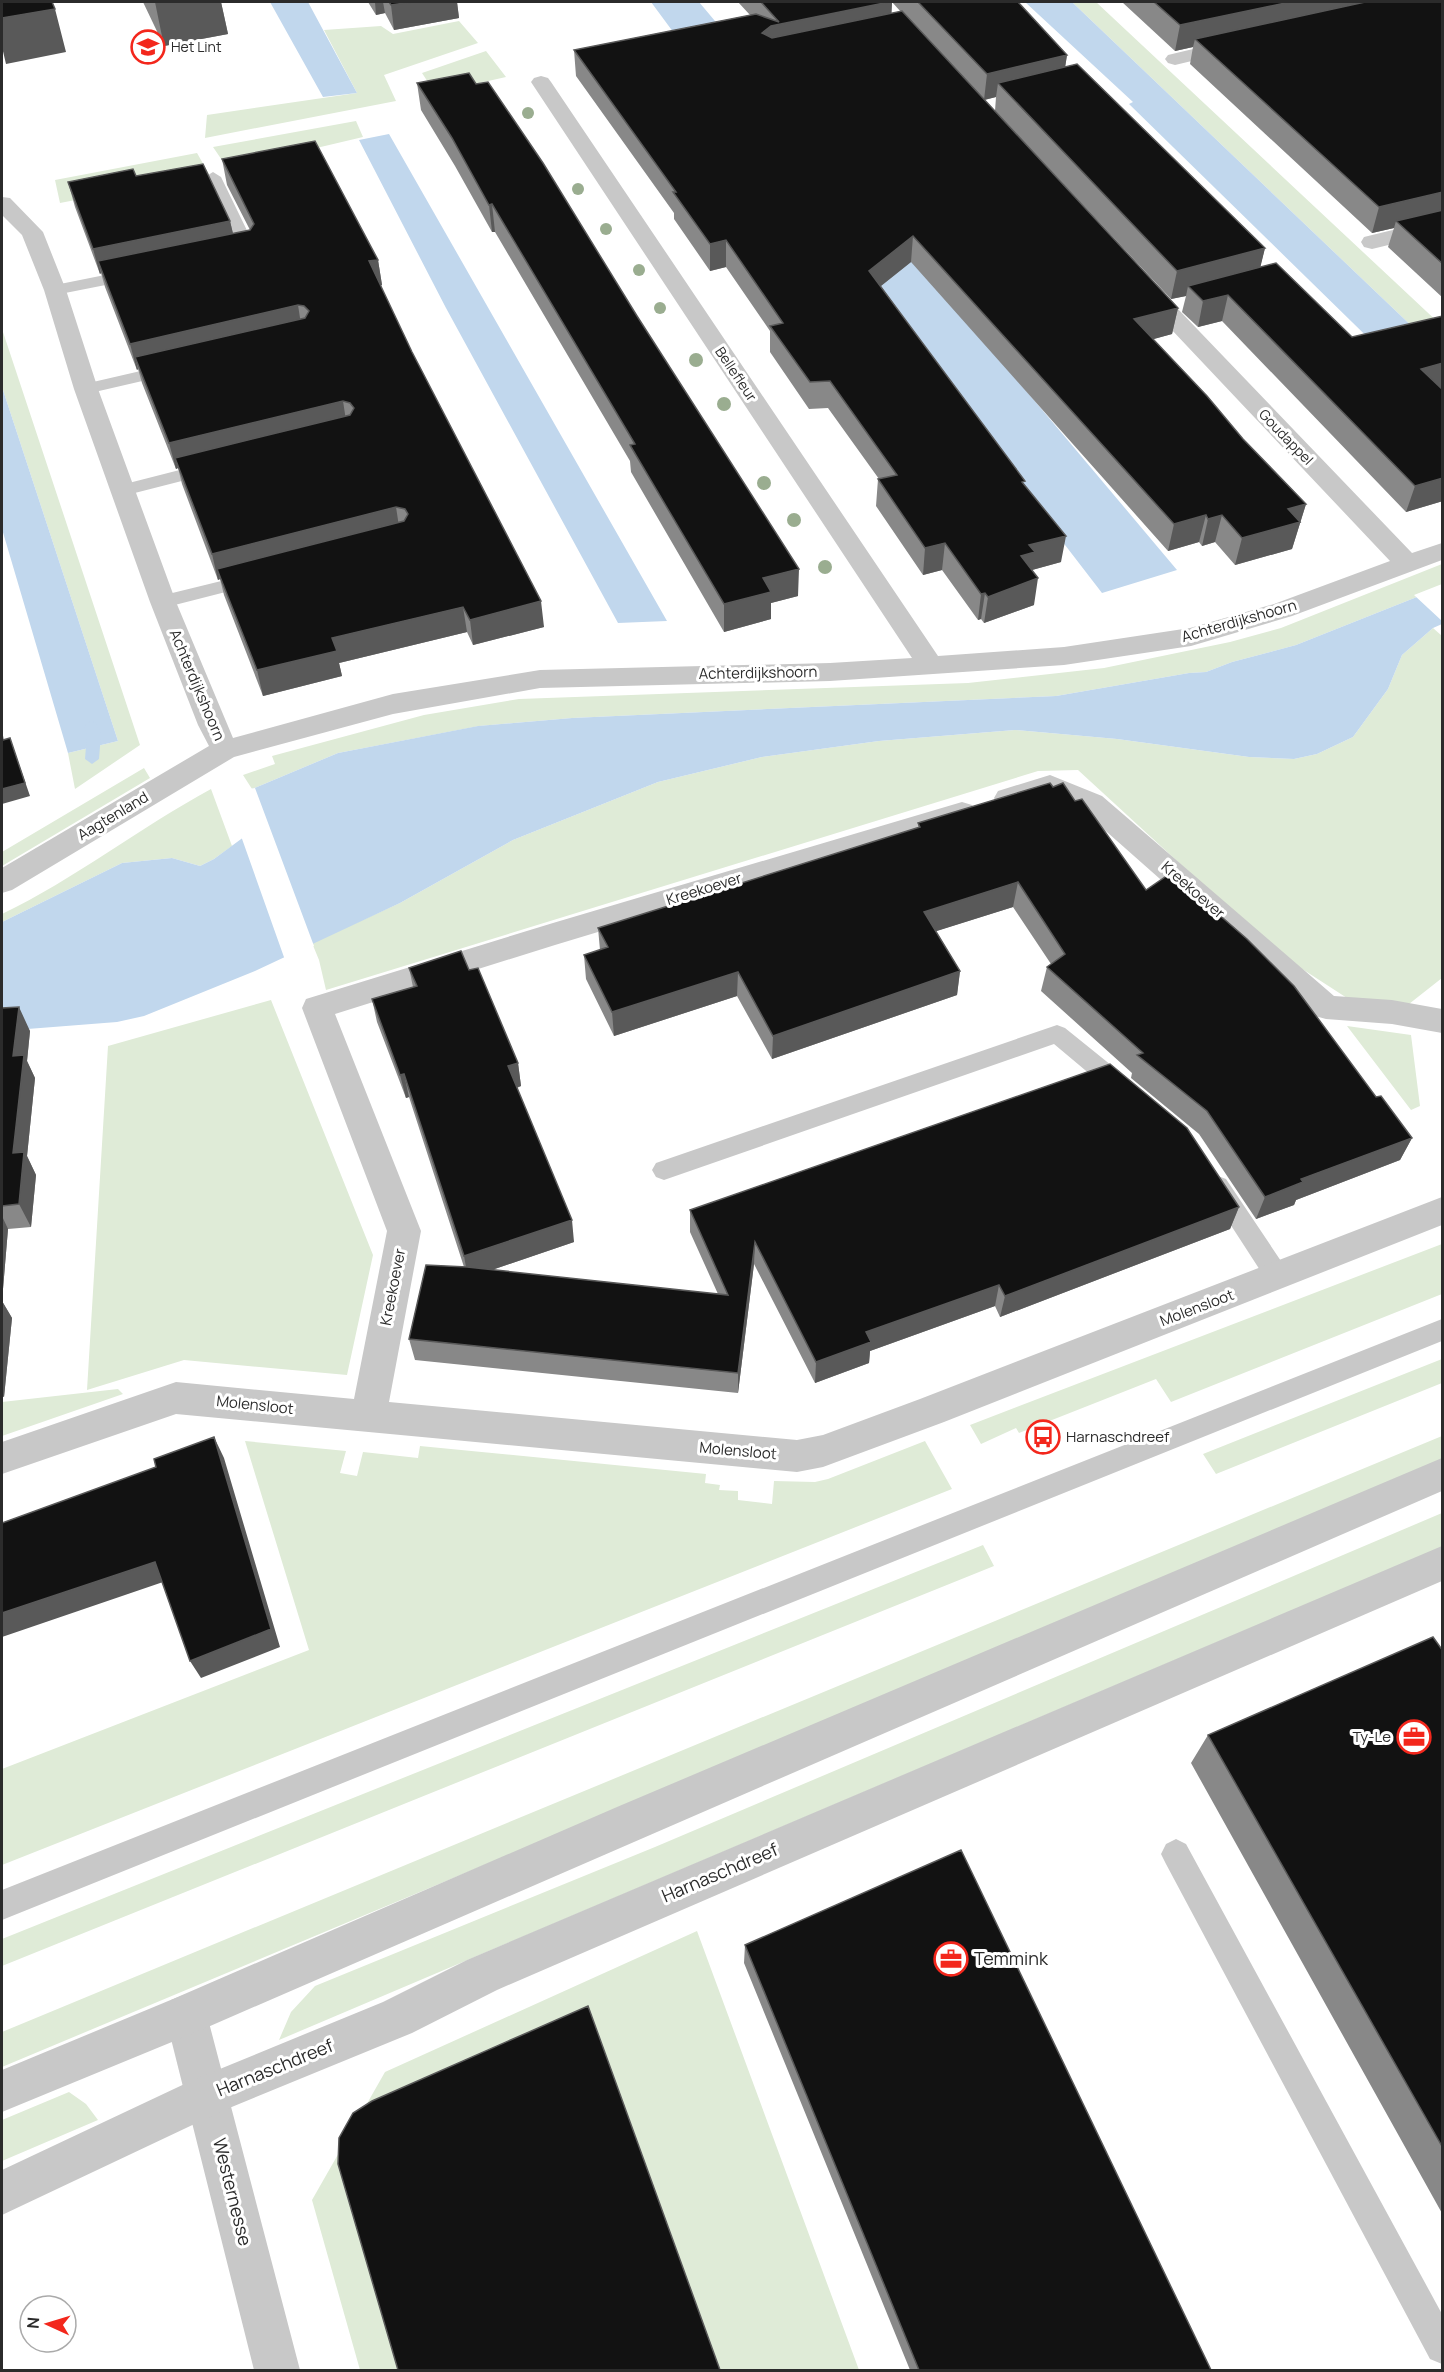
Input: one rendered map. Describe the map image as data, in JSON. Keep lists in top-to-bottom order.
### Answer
{
  "streets": {
    "street": [
      "Bellefleur",
      "Goudappel",
      "Achterdijkshoorn",
      "Aagtenland",
      "Kreekoever",
      "Molensloot",
      "Harnaschdreef",
      "Westernesse"
    ]
  },
  "crossings": [
    ["Bellefleur", "Achterdijkshoorn"],
    ["Goudappel", "Achterdijkshoorn"],
    ["Achterdijkshoorn", "Aagtenland"],
    ["Kreekoever", "Molensloot"],
    ["Harnaschdreef", "Westernesse"]
  ],
  "places": {
    "school or university": ["Het Lint"],
    "bus stop": ["Harnaschdreef"],
    "office": ["Ty-Le", "Temmink"]
  },
  "north": "left"
}
